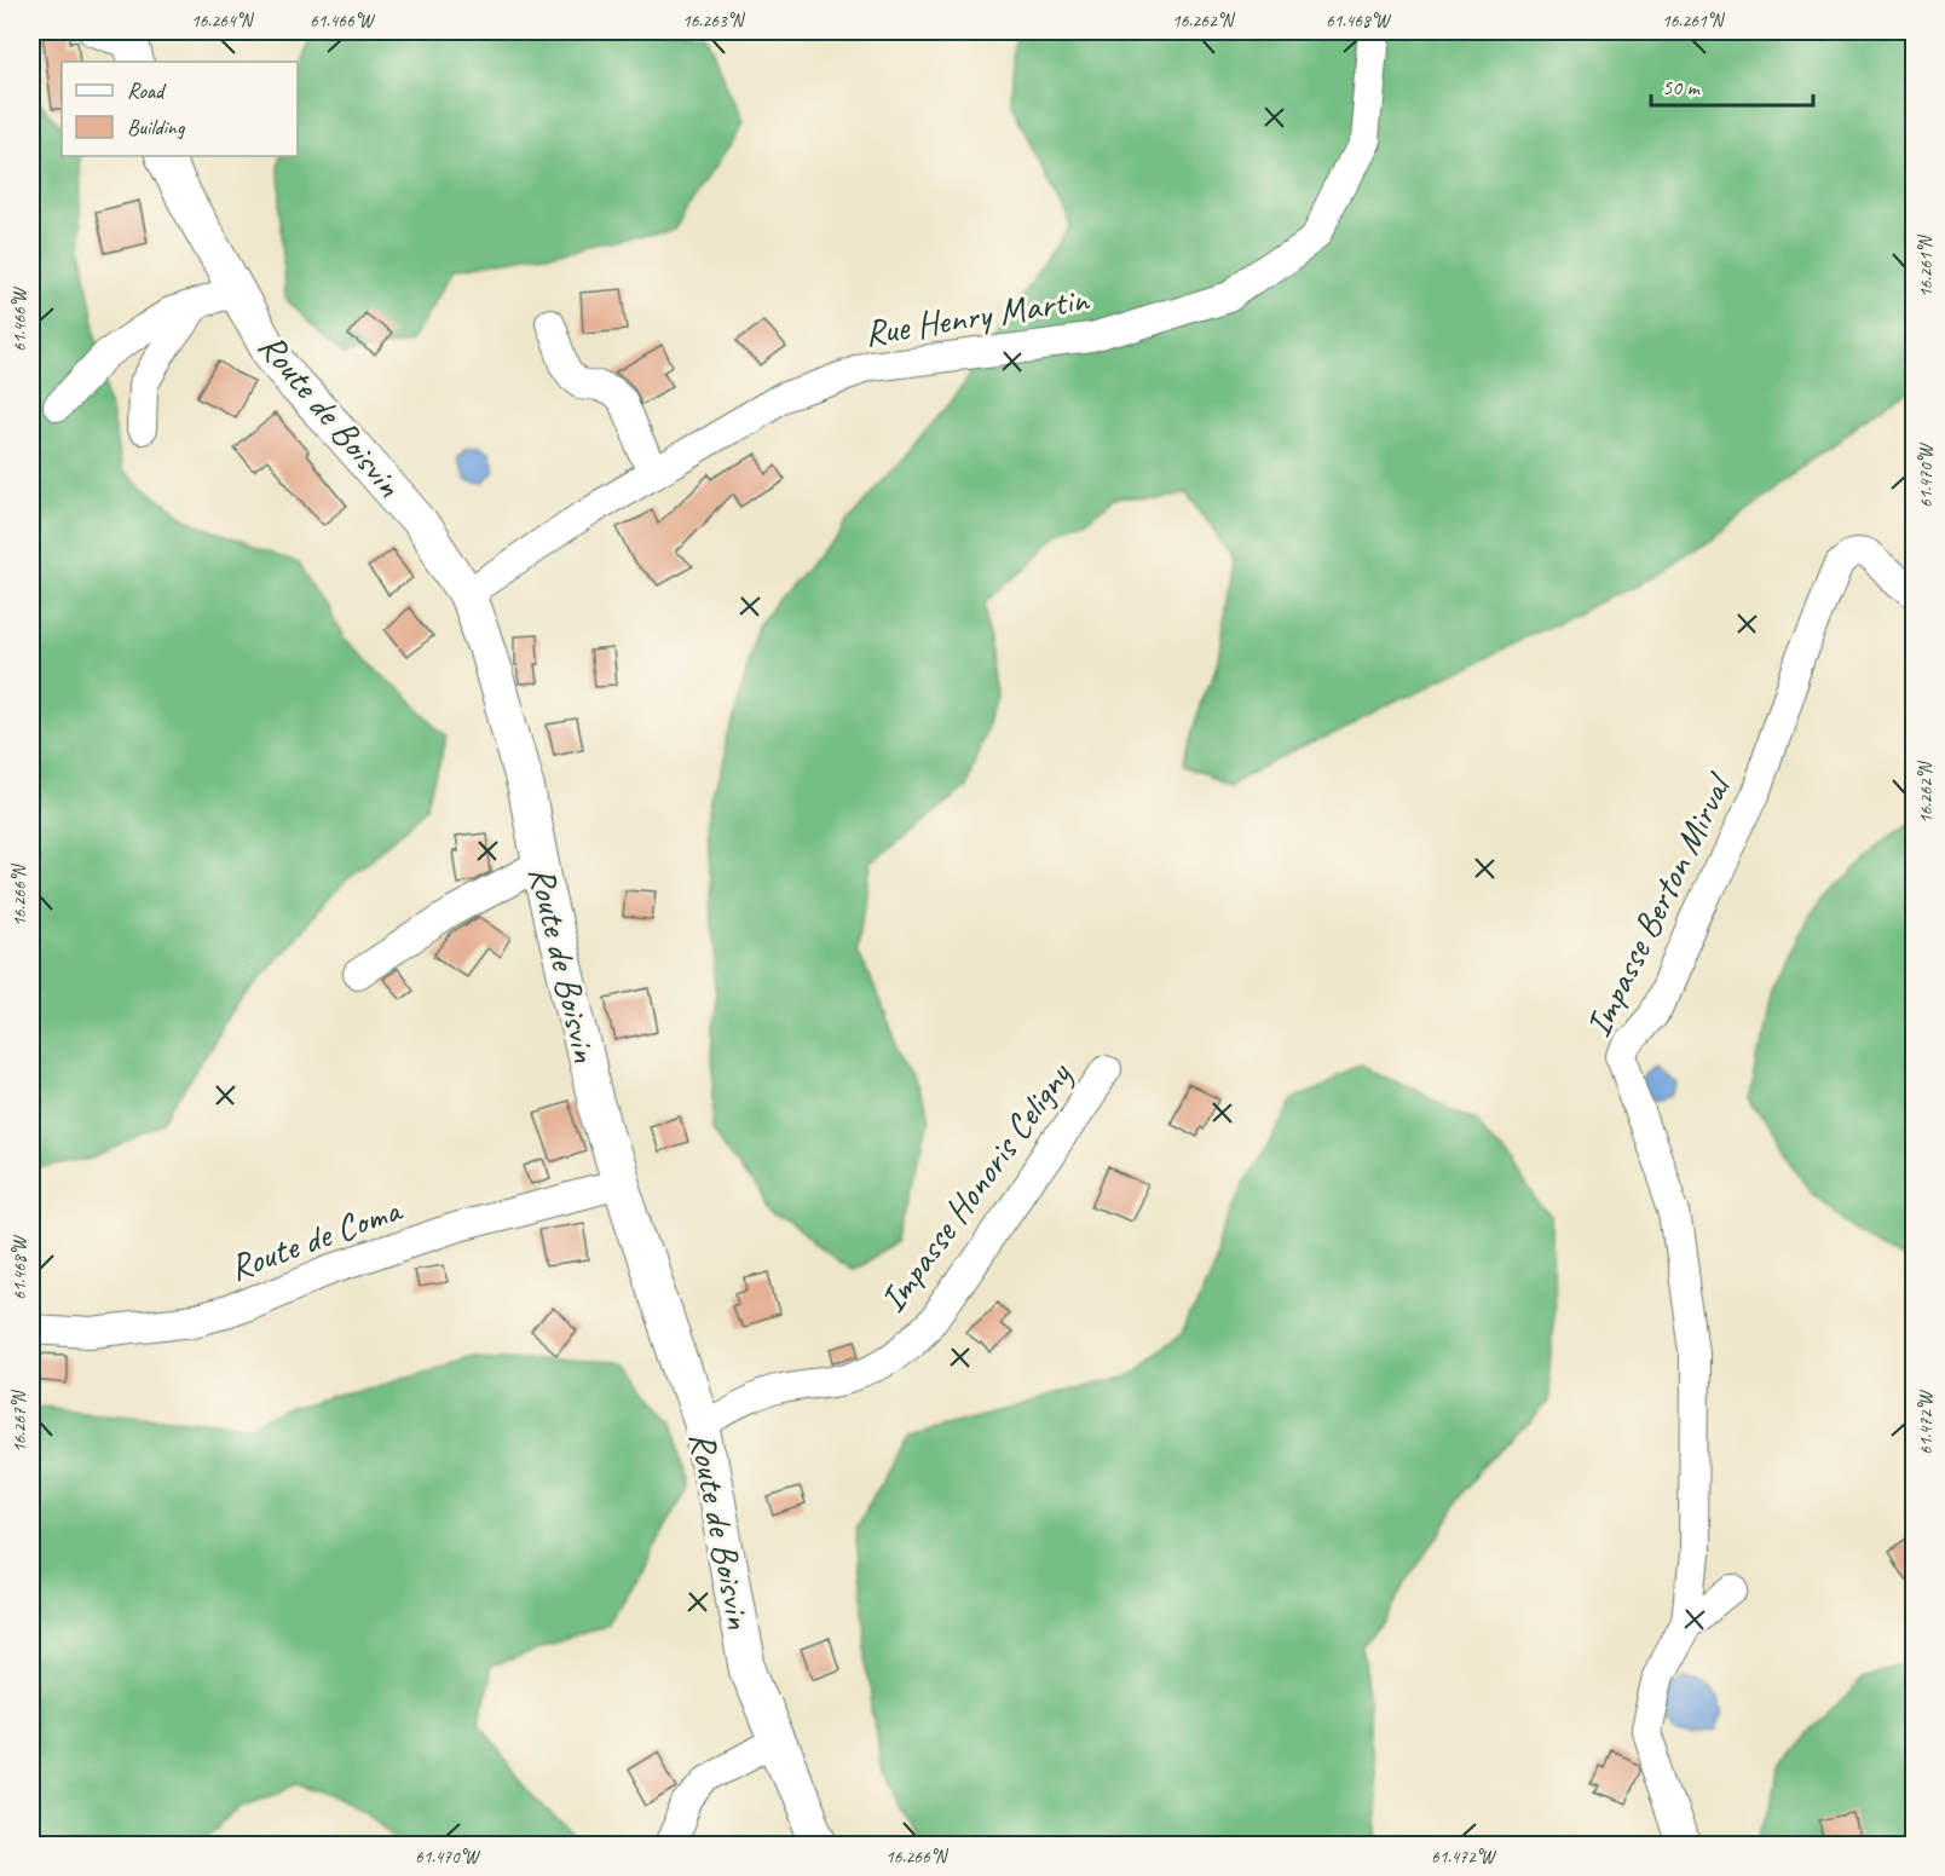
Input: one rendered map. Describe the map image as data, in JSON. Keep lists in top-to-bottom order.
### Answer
{
  "streets": {
    "main road": ["Route de Boisvin"],
    "street": [
      "Rue Henry Martin",
      "Impasse Berton Mirval",
      "Impasse Honoris Celigny",
      "Route de Coma"
    ]
  },
  "crossings": [
    ["Rue Henry Martin", "Route de Boisvin"],
    ["Route de Boisvin", "Impasse Honoris Celigny"],
    ["Route de Boisvin", "Route de Coma"]
  ],
  "legend": ["Road", "Building"],
  "scale_bar": "50 m",
  "coordinates": [
    "16.264°N",
    "61.466°W",
    "16.263°N",
    "16.262°N",
    "61.468°W",
    "16.261°N",
    "61.470°W",
    "16.266°N",
    "16.267°N",
    "61.472°W"
  ]
}
